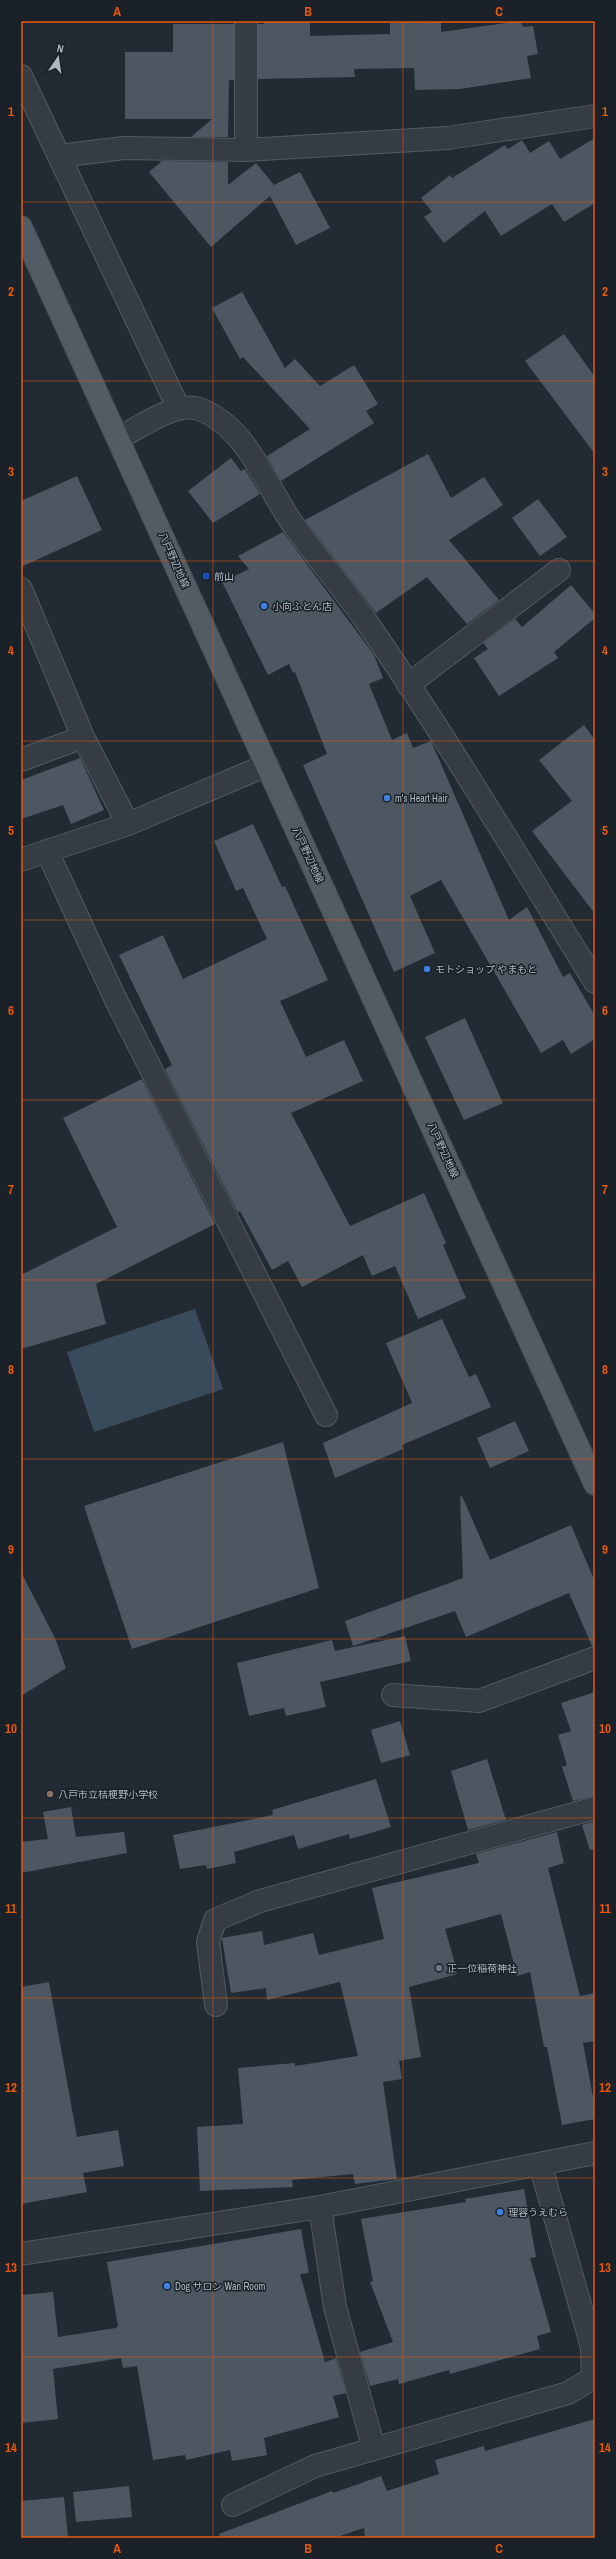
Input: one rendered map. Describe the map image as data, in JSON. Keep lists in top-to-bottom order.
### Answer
{
  "streets": {
    "main road": ["八戸野辺地線"]
  },
  "places": {
    "transit": ["前山"],
    "other": [
      "小向ふとん店",
      "m's Heart Hair",
      "モトショップ やまもと",
      "八戸市立桔梗野小学校",
      "正一位稲荷神社",
      "理容うえむら",
      "Dog サロン Wan Room"
    ]
  },
  "north": "top",
  "grid": {
    "columns": ["A", "B", "C"],
    "rows": [
      "1",
      "2",
      "3",
      "4",
      "5",
      "6",
      "7",
      "8",
      "9",
      "10",
      "11",
      "12",
      "13",
      "14"
    ]
  }
}
